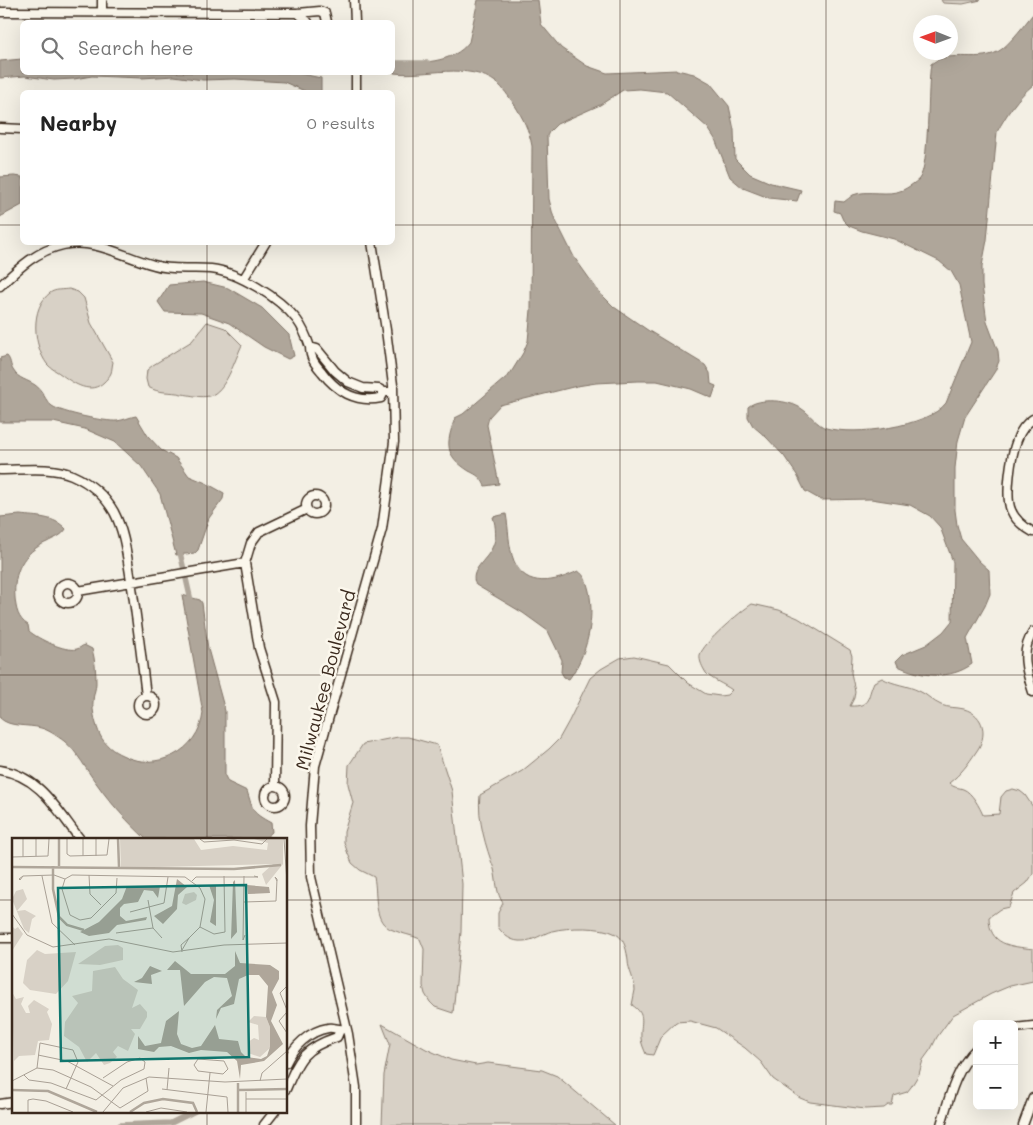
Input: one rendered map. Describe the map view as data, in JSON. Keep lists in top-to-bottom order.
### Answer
{
  "streets": {
    "street": ["Milwaukee Boulevard"]
  },
  "north": "left",
  "page": {
    "search": "Search here",
    "heading": ["Nearby", "0 results"],
    "map_buttons": ["+", "−"]
  }
}
